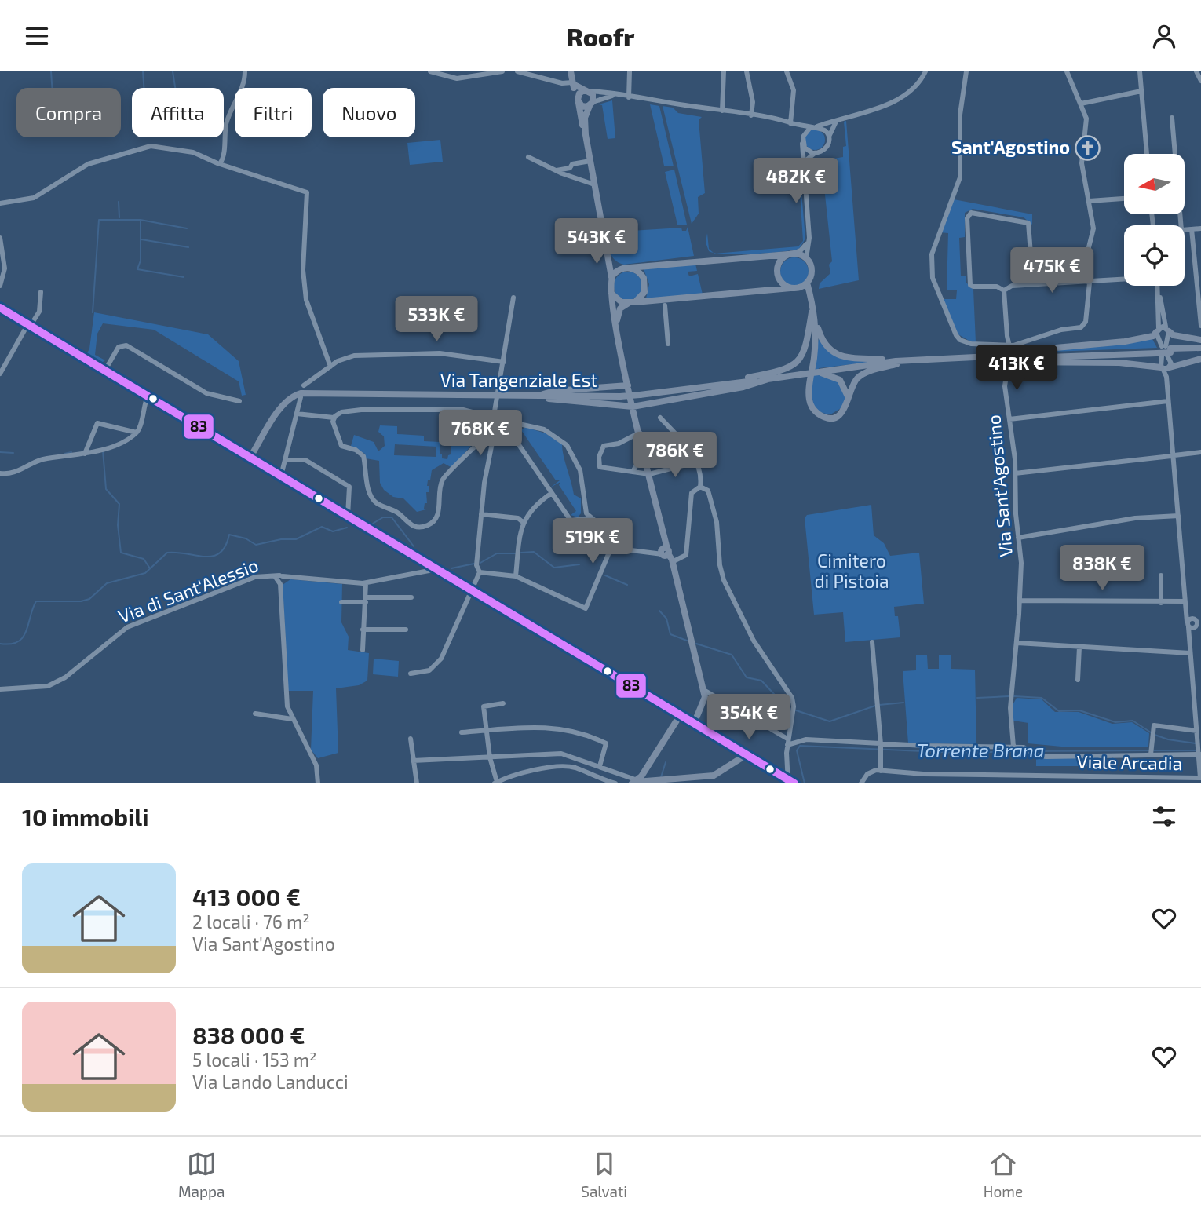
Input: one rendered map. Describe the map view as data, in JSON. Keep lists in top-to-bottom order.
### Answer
{
  "streets": {
    "main road": ["Via Tangenziale Est"],
    "street": ["Via Sant'Agostino", "Via di Sant'Alessio", "Viale Arcadia"]
  },
  "water": ["Torrente Brana"],
  "parks": ["Cimitero di Pistoia"],
  "places": {
    "church": ["Sant'Agostino"]
  },
  "lines": ["transit line 83"],
  "north": "left",
  "page": {
    "header": "Roofr",
    "chip": [
      "Compra",
      "Affitta",
      "Filtri",
      "Nuovo"
    ],
    "price": [
      "482K €",
      "543K €",
      "475K €",
      "533K €",
      "413K €",
      "768K €",
      "786K €",
      "519K €",
      "838K €",
      "354K €"
    ],
    "heading": "10 immobili",
    "list": [
      {
        "name": "413 000 €",
        "note": "2 locali · 76 m² · Via Sant'Agostino"
      },
      {
        "name": "838 000 €",
        "note": "5 locali · 153 m² · Via Lando Landucci"
      }
    ],
    "tabs": ["Mappa", "Salvati", "Home"]
  }
}
